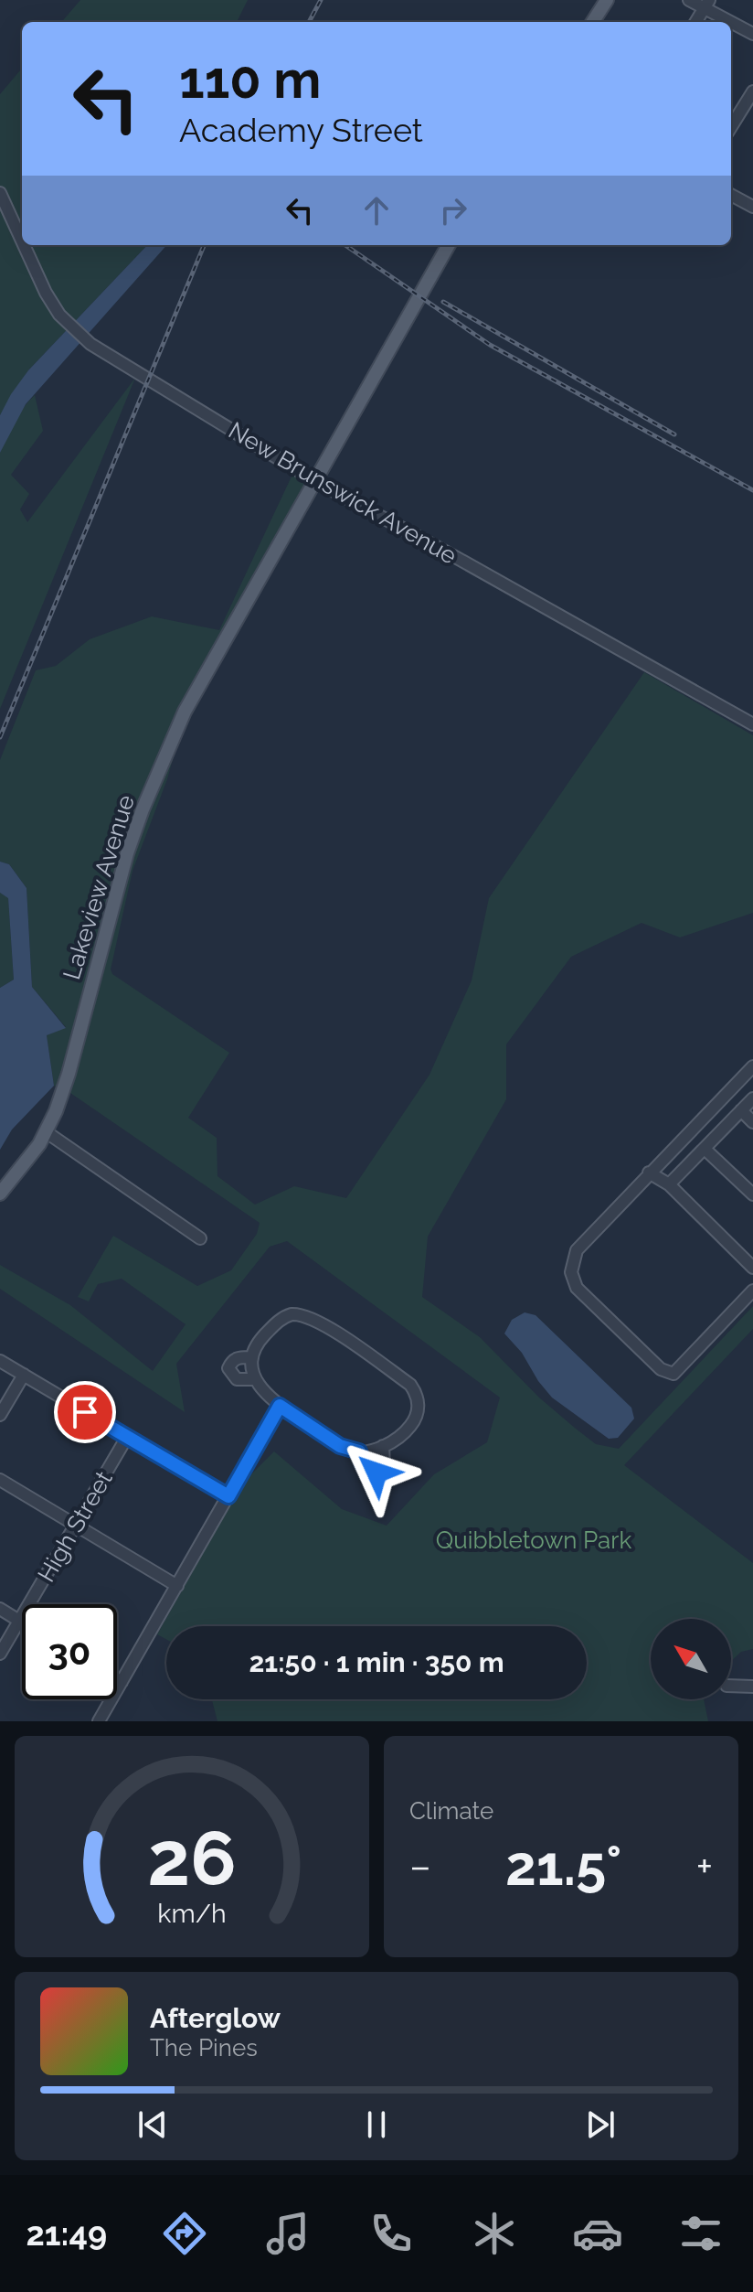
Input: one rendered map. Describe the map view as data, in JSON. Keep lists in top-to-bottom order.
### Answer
{
  "streets": {
    "main road": ["Lakeview Avenue"],
    "street": ["New Brunswick Avenue", "High Street"]
  },
  "crossings": [
    ["New Brunswick Avenue", "Lakeview Avenue"]
  ],
  "parks": ["Quibbletown Park"],
  "north": "top left",
  "page": {
    "turn": ["110 m", "Academy Street"],
    "limit": "30",
    "trip": "21:50 · 1 min · 350 m",
    "tile": "Climate",
    "heat": ["−", "21.5°", "+"],
    "song": ["Afterglow", "The Pines"],
    "tabs": "21:49",
    "gauge": ["26", "km/h"]
  }
}
